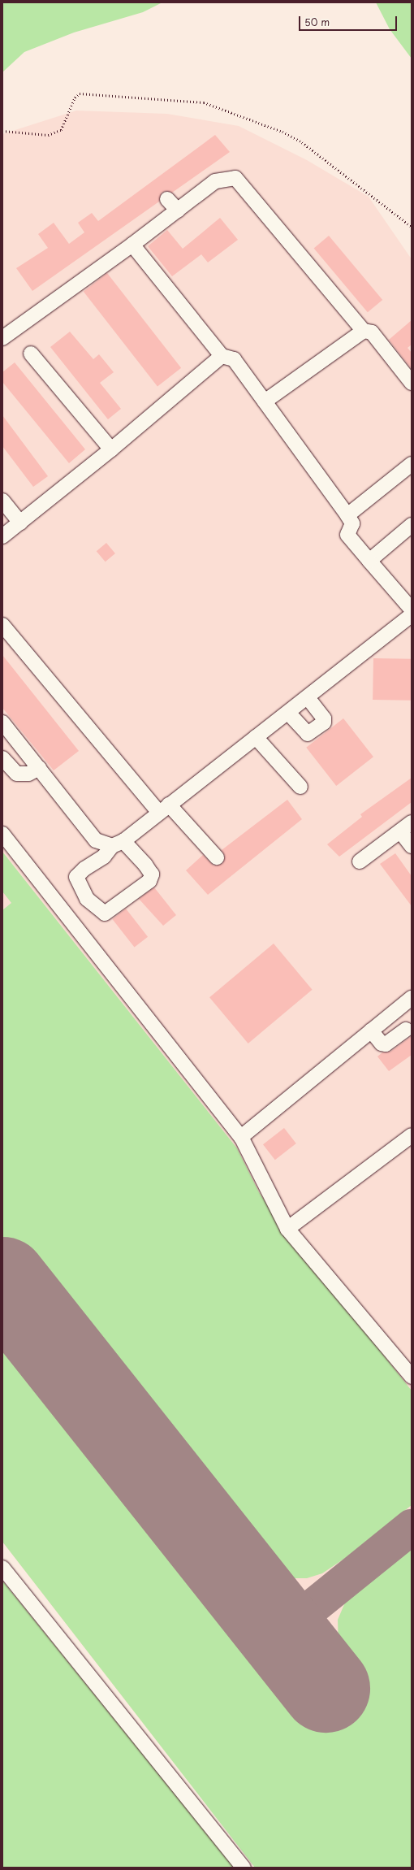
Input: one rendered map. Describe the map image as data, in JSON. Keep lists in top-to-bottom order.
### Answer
{
  "scale_bar": "50 m"
}
